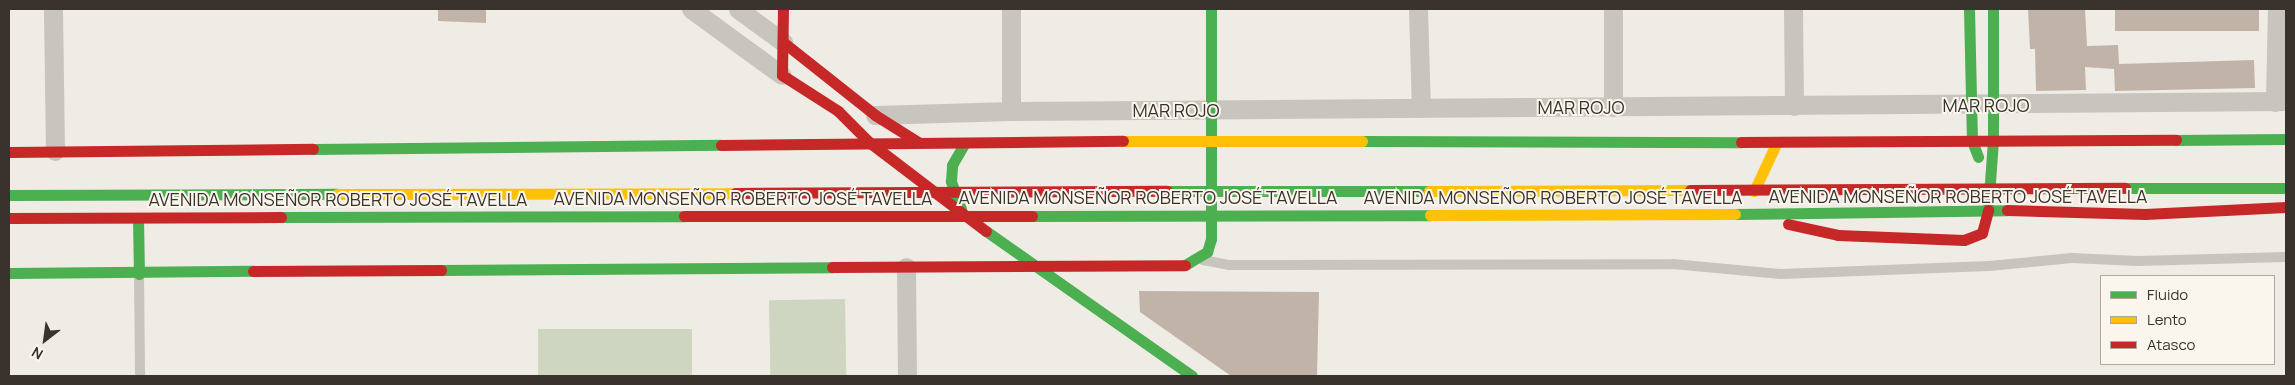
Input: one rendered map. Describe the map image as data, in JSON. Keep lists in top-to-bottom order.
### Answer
{
  "streets": {
    "main road": ["AVENIDA MONSEÑOR ROBERTO JOSÉ TAVELLA"],
    "street": ["MAR ROJO"]
  },
  "legend": ["Fluido", "Lento", "Atasco"],
  "north": "bottom left"
}
